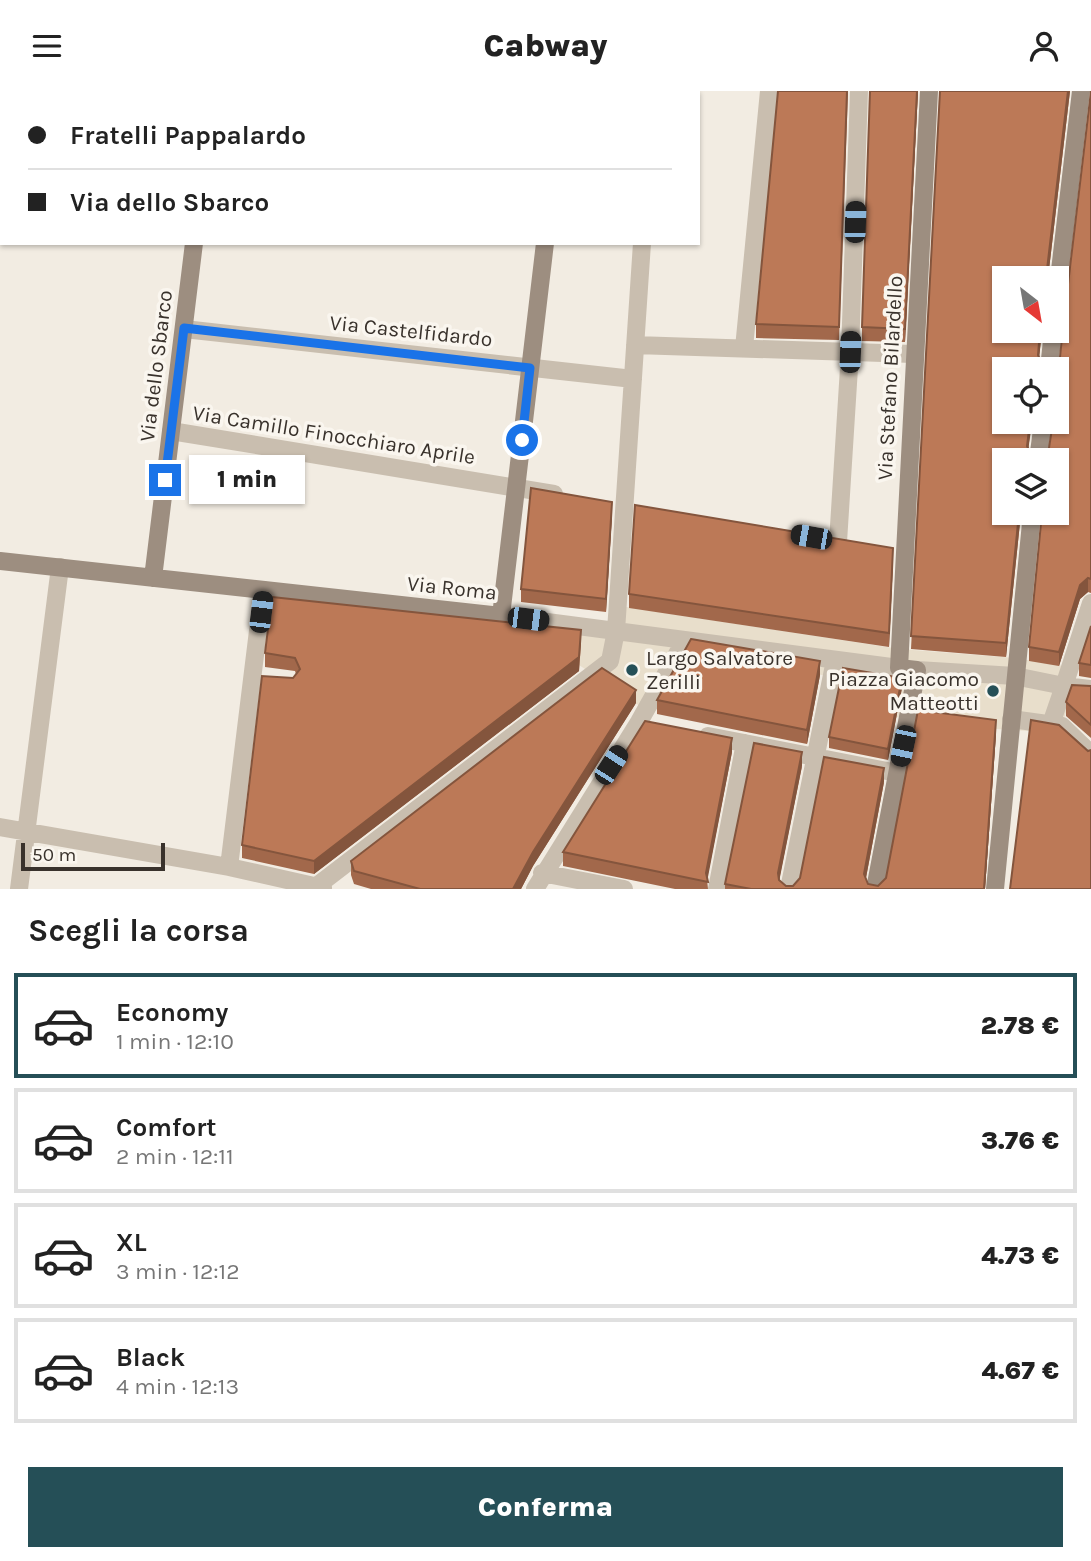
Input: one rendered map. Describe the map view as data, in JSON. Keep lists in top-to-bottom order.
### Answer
{
  "streets": {
    "main road": ["Via dello Sbarco", "Via Stefano Bilardello", "Via Roma"],
    "street": ["Via Castelfidardo", "Via Camillo Finocchiaro Aprile"]
  },
  "crossings": [
    ["Via Castelfidardo", "Via dello Sbarco"],
    ["Via dello Sbarco", "Via Camillo Finocchiaro Aprile"],
    ["Via dello Sbarco", "Via Roma"],
    ["Via Stefano Bilardello", "Via Roma"]
  ],
  "places": ["Largo Salvatore Zerilli", "Piazza Giacomo Matteotti"],
  "scale_bar": "50 m",
  "north": "bottom right",
  "page": {
    "header": "Cabway",
    "banner": ["Fratelli Pappalardo", "Via dello Sbarco"],
    "bubble": "1 min",
    "scale": "50 m",
    "heading": "Scegli la corsa",
    "list": [
      {
        "name": "Economy",
        "note": "1 min · 12:10",
        "value": "2.78 €"
      },
      {
        "name": "Comfort",
        "note": "2 min · 12:11",
        "value": "3.76 €"
      },
      {
        "name": "XL",
        "note": "3 min · 12:12",
        "value": "4.73 €"
      },
      {
        "name": "Black",
        "note": "4 min · 12:13",
        "value": "4.67 €"
      }
    ],
    "buttons": "Conferma"
  }
}
